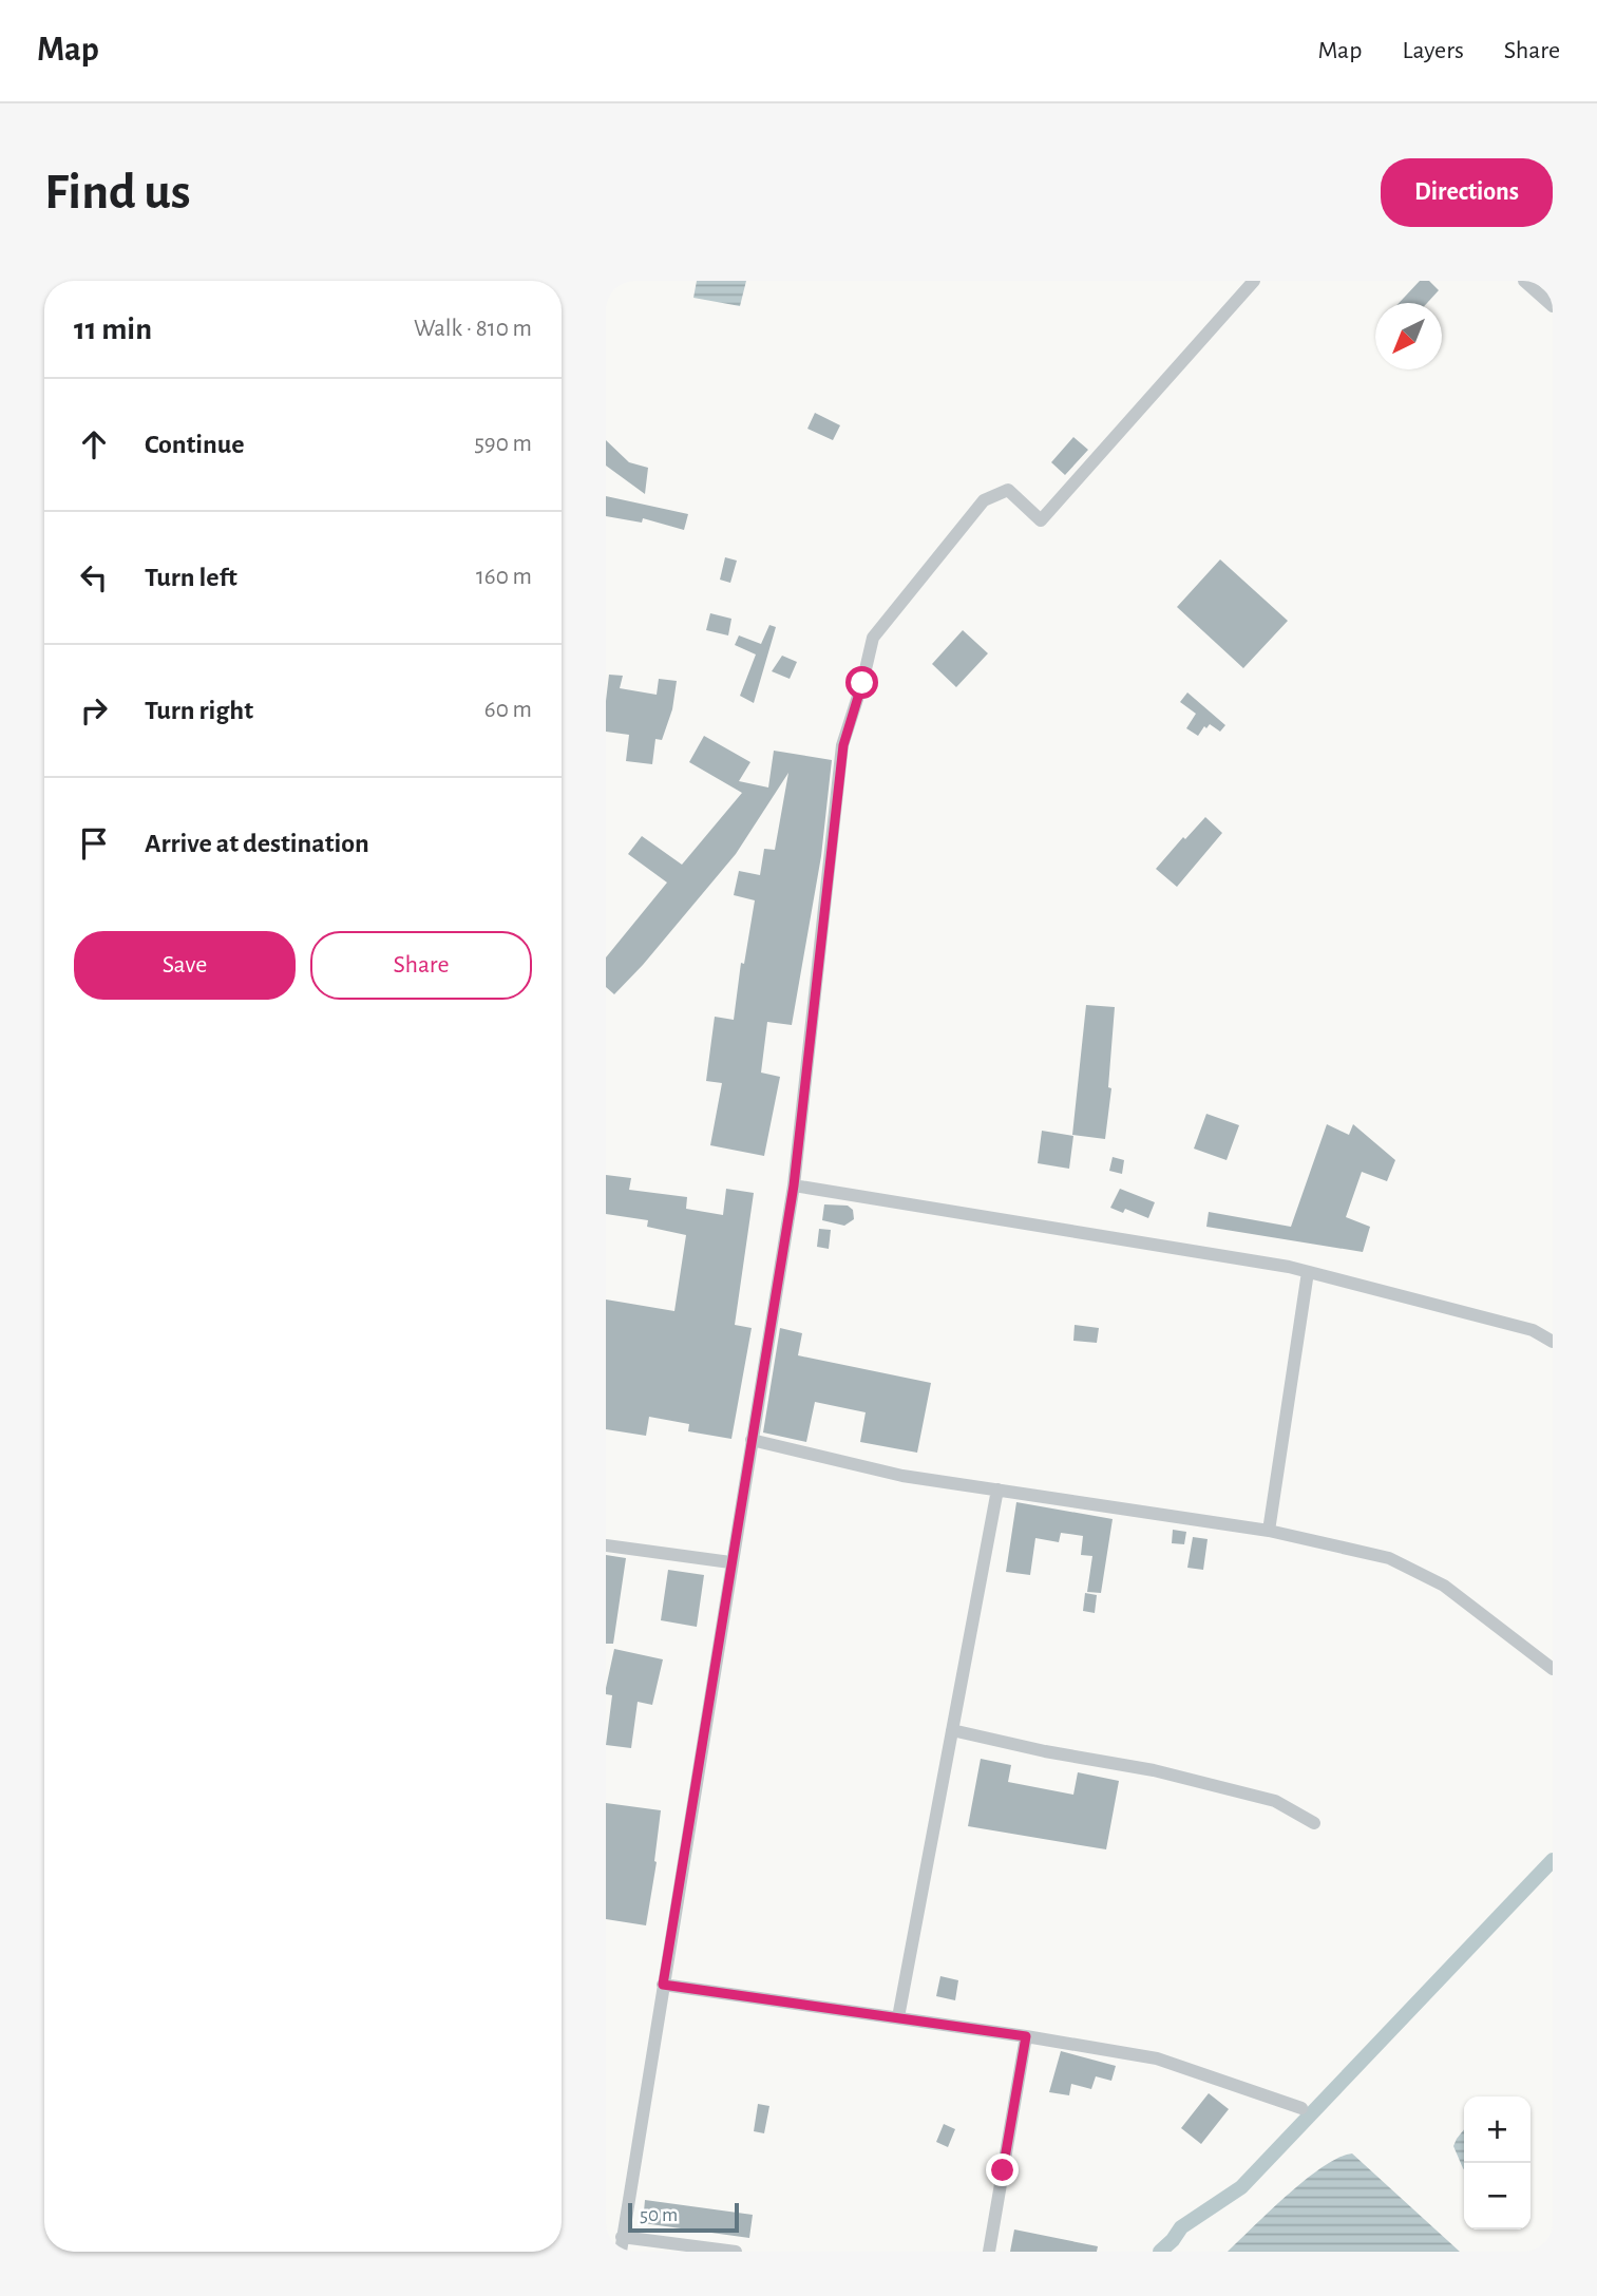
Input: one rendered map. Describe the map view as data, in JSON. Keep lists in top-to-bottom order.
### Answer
{
  "scale_bar": "50 m",
  "north": "bottom left",
  "page": {
    "header": "Map",
    "nav": ["Map", "Layers", "Share"],
    "buttons": [
      "Directions",
      ["Save", "Share"]
    ],
    "title": "Find us",
    "heading": ["11 min", "Walk · 810 m"],
    "list": [
      ["Continue", "590 m"],
      ["Turn left", "160 m"],
      ["Turn right", "60 m"],
      "Arrive at destination"
    ],
    "map_buttons": ["+", "−"],
    "scale": "50 m"
  }
}
